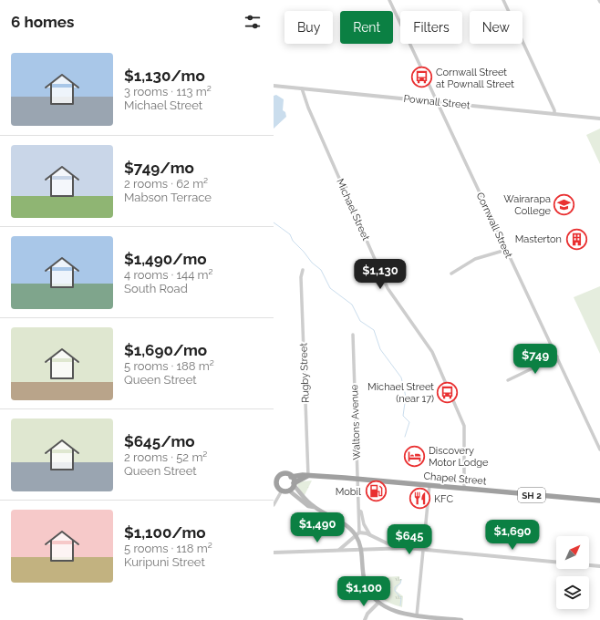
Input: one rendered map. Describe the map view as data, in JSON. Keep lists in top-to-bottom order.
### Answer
{
  "streets": {
    "highway": ["Chapel Street", "SH 2"],
    "street": [
      "Pownall Street",
      "Michael Street",
      "Cornwall Street",
      "Rugby Street",
      "Waltons Avenue"
    ]
  },
  "crossings": [
    ["Pownall Street", "Michael Street"],
    ["Pownall Street", "Cornwall Street"],
    ["Michael Street", "Chapel Street"],
    ["Rugby Street", "Chapel Street"],
    ["Waltons Avenue", "Chapel Street"],
    ["Chapel Street", "SH 2"]
  ],
  "places": {
    "bus stop": ["Cornwall Street at Pownall Street", "Michael Street (near 17)"],
    "school or university": ["Wairarapa College"],
    "building": ["Masterton"],
    "hotel": ["Discovery Motor Lodge"],
    "fuel station": ["Mobil"],
    "restaurant": ["KFC"]
  },
  "north": "top right",
  "page": {
    "heading": "6 homes",
    "chip": [
      "Buy",
      "Rent",
      "Filters",
      "New"
    ],
    "list": [
      {
        "name": "$1,130/mo",
        "note": "3 rooms · 113 m² · Michael Street"
      },
      {
        "name": "$749/mo",
        "note": "2 rooms · 62 m² · Mabson Terrace"
      },
      {
        "name": "$1,490/mo",
        "note": "4 rooms · 144 m² · South Road"
      },
      {
        "name": "$1,690/mo",
        "note": "5 rooms · 188 m² · Queen Street"
      },
      {
        "name": "$645/mo",
        "note": "2 rooms · 52 m² · Queen Street"
      },
      {
        "name": "$1,100/mo",
        "note": "5 rooms · 118 m² · Kuripuni Street"
      }
    ],
    "price": [
      "$1,130",
      "$749",
      "$1,490",
      "$1,690",
      "$645",
      "$1,100"
    ]
  }
}
